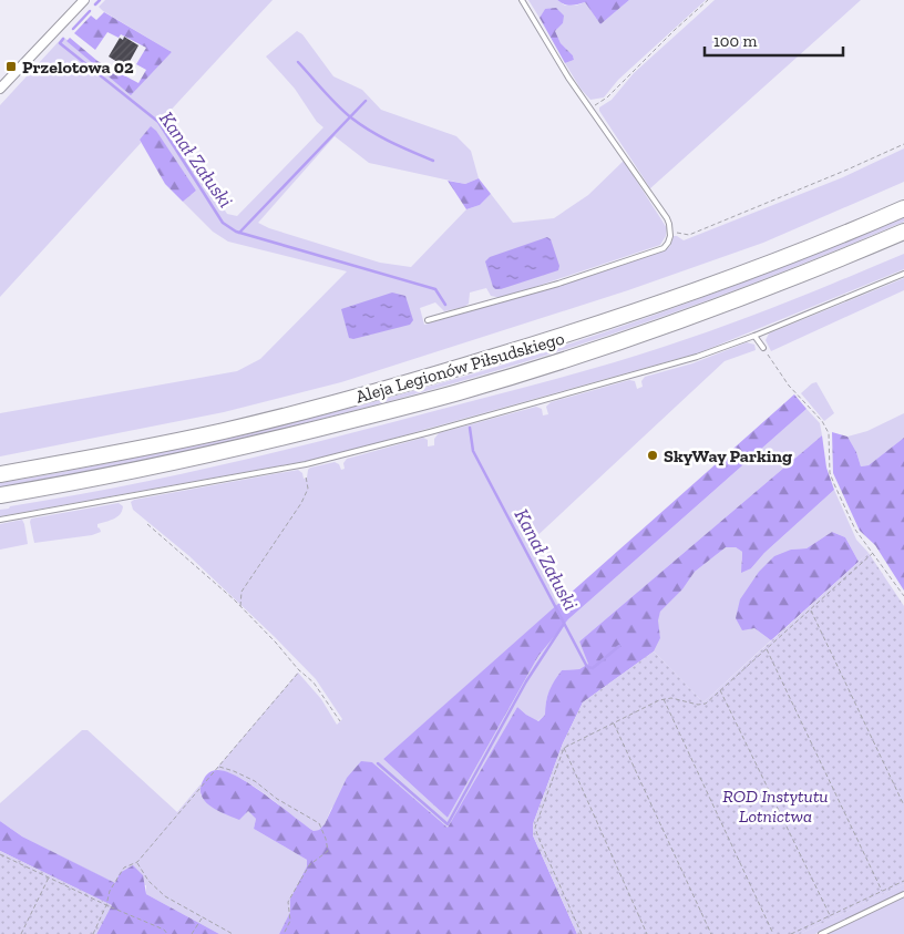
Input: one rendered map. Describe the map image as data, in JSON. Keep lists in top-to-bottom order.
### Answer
{
  "streets": {
    "highway": ["Aleja Legionów Piłsudskiego"]
  },
  "water": ["Kanał Załuski"],
  "parks": ["ROD Instytutu Lotnictwa"],
  "places": {
    "transit": ["Przelotowa 02"],
    "other": ["SkyWay Parking"]
  },
  "scale_bar": "100 m"
}
